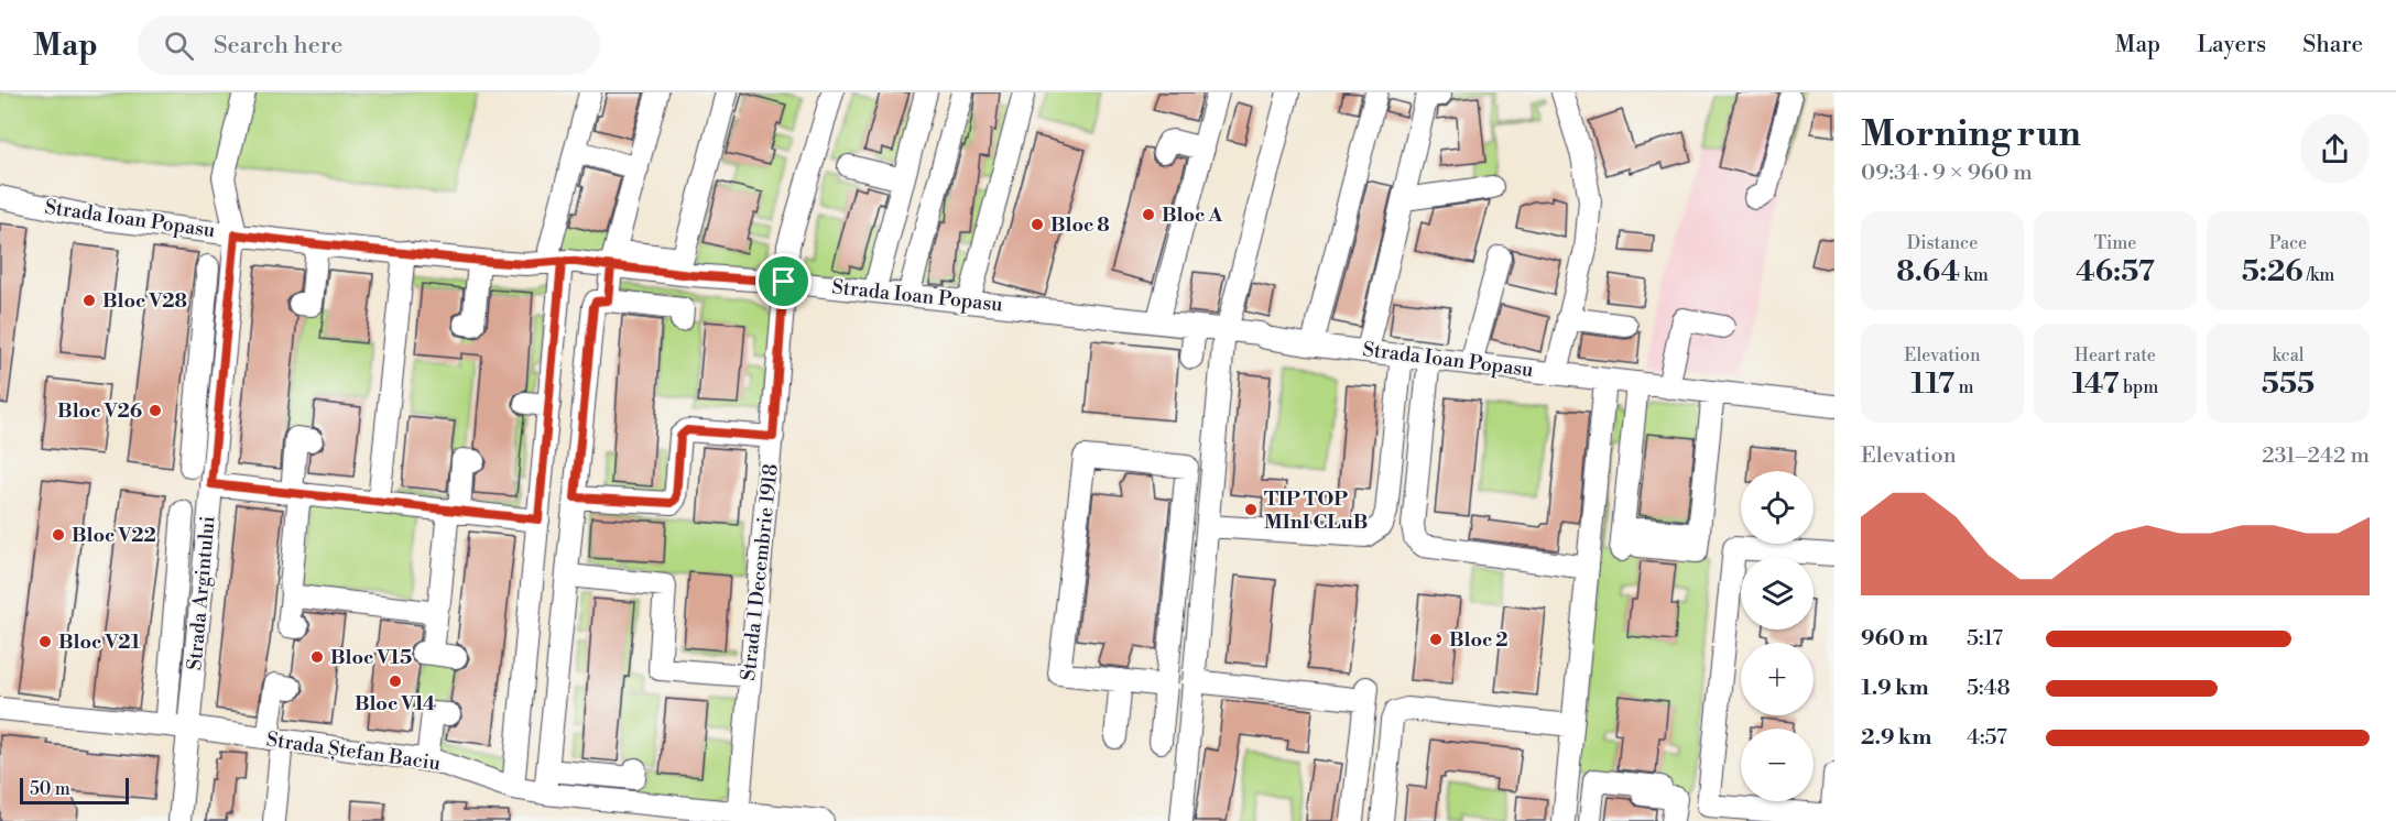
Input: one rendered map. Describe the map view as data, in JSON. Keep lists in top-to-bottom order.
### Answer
{
  "streets": {
    "street": [
      "Strada Ioan Popasu",
      "Strada 1 Decembrie 1918",
      "Strada Argintului",
      "Strada Ștefan Baciu"
    ]
  },
  "crossings": [
    ["Strada Ioan Popasu", "Strada 1 Decembrie 1918"],
    ["Strada Ioan Popasu", "Strada Argintului"],
    ["Strada 1 Decembrie 1918", "Strada Ștefan Baciu"],
    ["Strada Argintului", "Strada Ștefan Baciu"]
  ],
  "places": [
    "Bloc A",
    "Bloc 8",
    "Bloc V28",
    "Bloc V26",
    "TIP TOP MInI CLuB",
    "Bloc V22",
    "Bloc 2",
    "Bloc V21",
    "Bloc V15",
    "Bloc V14"
  ],
  "scale_bar": "50 m",
  "page": {
    "header": "Map",
    "search": "Search here",
    "nav": ["Map", "Layers", "Share"],
    "heading": ["Morning run", "09:34 · 9 × 960 m"],
    "stats": [
      ["Distance", "8.64 km"],
      ["Time", "46:57"],
      ["Pace", "5:26 /km"],
      ["Elevation", "117 m"],
      ["Heart rate", "147 bpm"],
      ["kcal", "555"]
    ],
    "chart": ["Elevation", "231–242 m"],
    "map_buttons": ["+", "−"],
    "list": [
      {
        "name": "960 m",
        "note": "5:17"
      },
      {
        "name": "1.9 km",
        "note": "5:48"
      },
      {
        "name": "2.9 km",
        "note": "4:57"
      }
    ],
    "scale": "50 m"
  }
}
